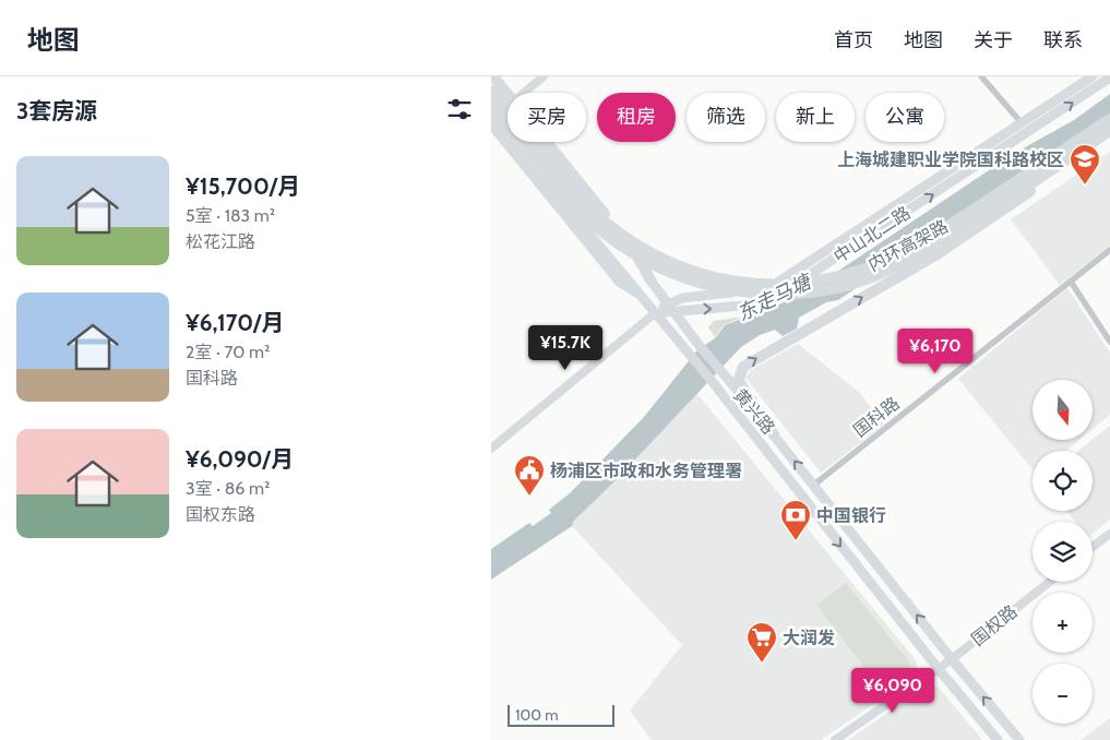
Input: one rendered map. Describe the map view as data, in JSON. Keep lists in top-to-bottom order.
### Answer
{
  "streets": {
    "highway": ["内环高架路"],
    "main road": ["中山北二路", "黄兴路"],
    "street": ["国科路", "国权路"]
  },
  "crossings": [
    ["中山北二路", "黄兴路"],
    ["黄兴路", "国科路"],
    ["黄兴路", "国权路"]
  ],
  "water": ["东走马塘"],
  "places": {
    "school or university": ["上海城建职业学院国科路校区"],
    "public building": ["杨浦区市政和水务管理署"],
    "bank": ["中国银行"],
    "supermarket": ["大润发"]
  },
  "scale_bar": "100 m",
  "north": "bottom",
  "page": {
    "header": "地图",
    "nav": [
      "首页",
      "地图",
      "关于",
      "联系"
    ],
    "heading": "3套房源",
    "chip": [
      "买房",
      "租房",
      "筛选",
      "新上",
      "公寓"
    ],
    "list": [
      {
        "name": "¥15,700/月",
        "note": "5室 · 183 m² · 松花江路"
      },
      {
        "name": "¥6,170/月",
        "note": "2室 · 70 m² · 国科路"
      },
      {
        "name": "¥6,090/月",
        "note": "3室 · 86 m² · 国权东路"
      }
    ],
    "price": ["¥15.7K", "¥6,170", "¥6,090"],
    "map_buttons": ["+", "−"],
    "scale": "100 m"
  }
}
